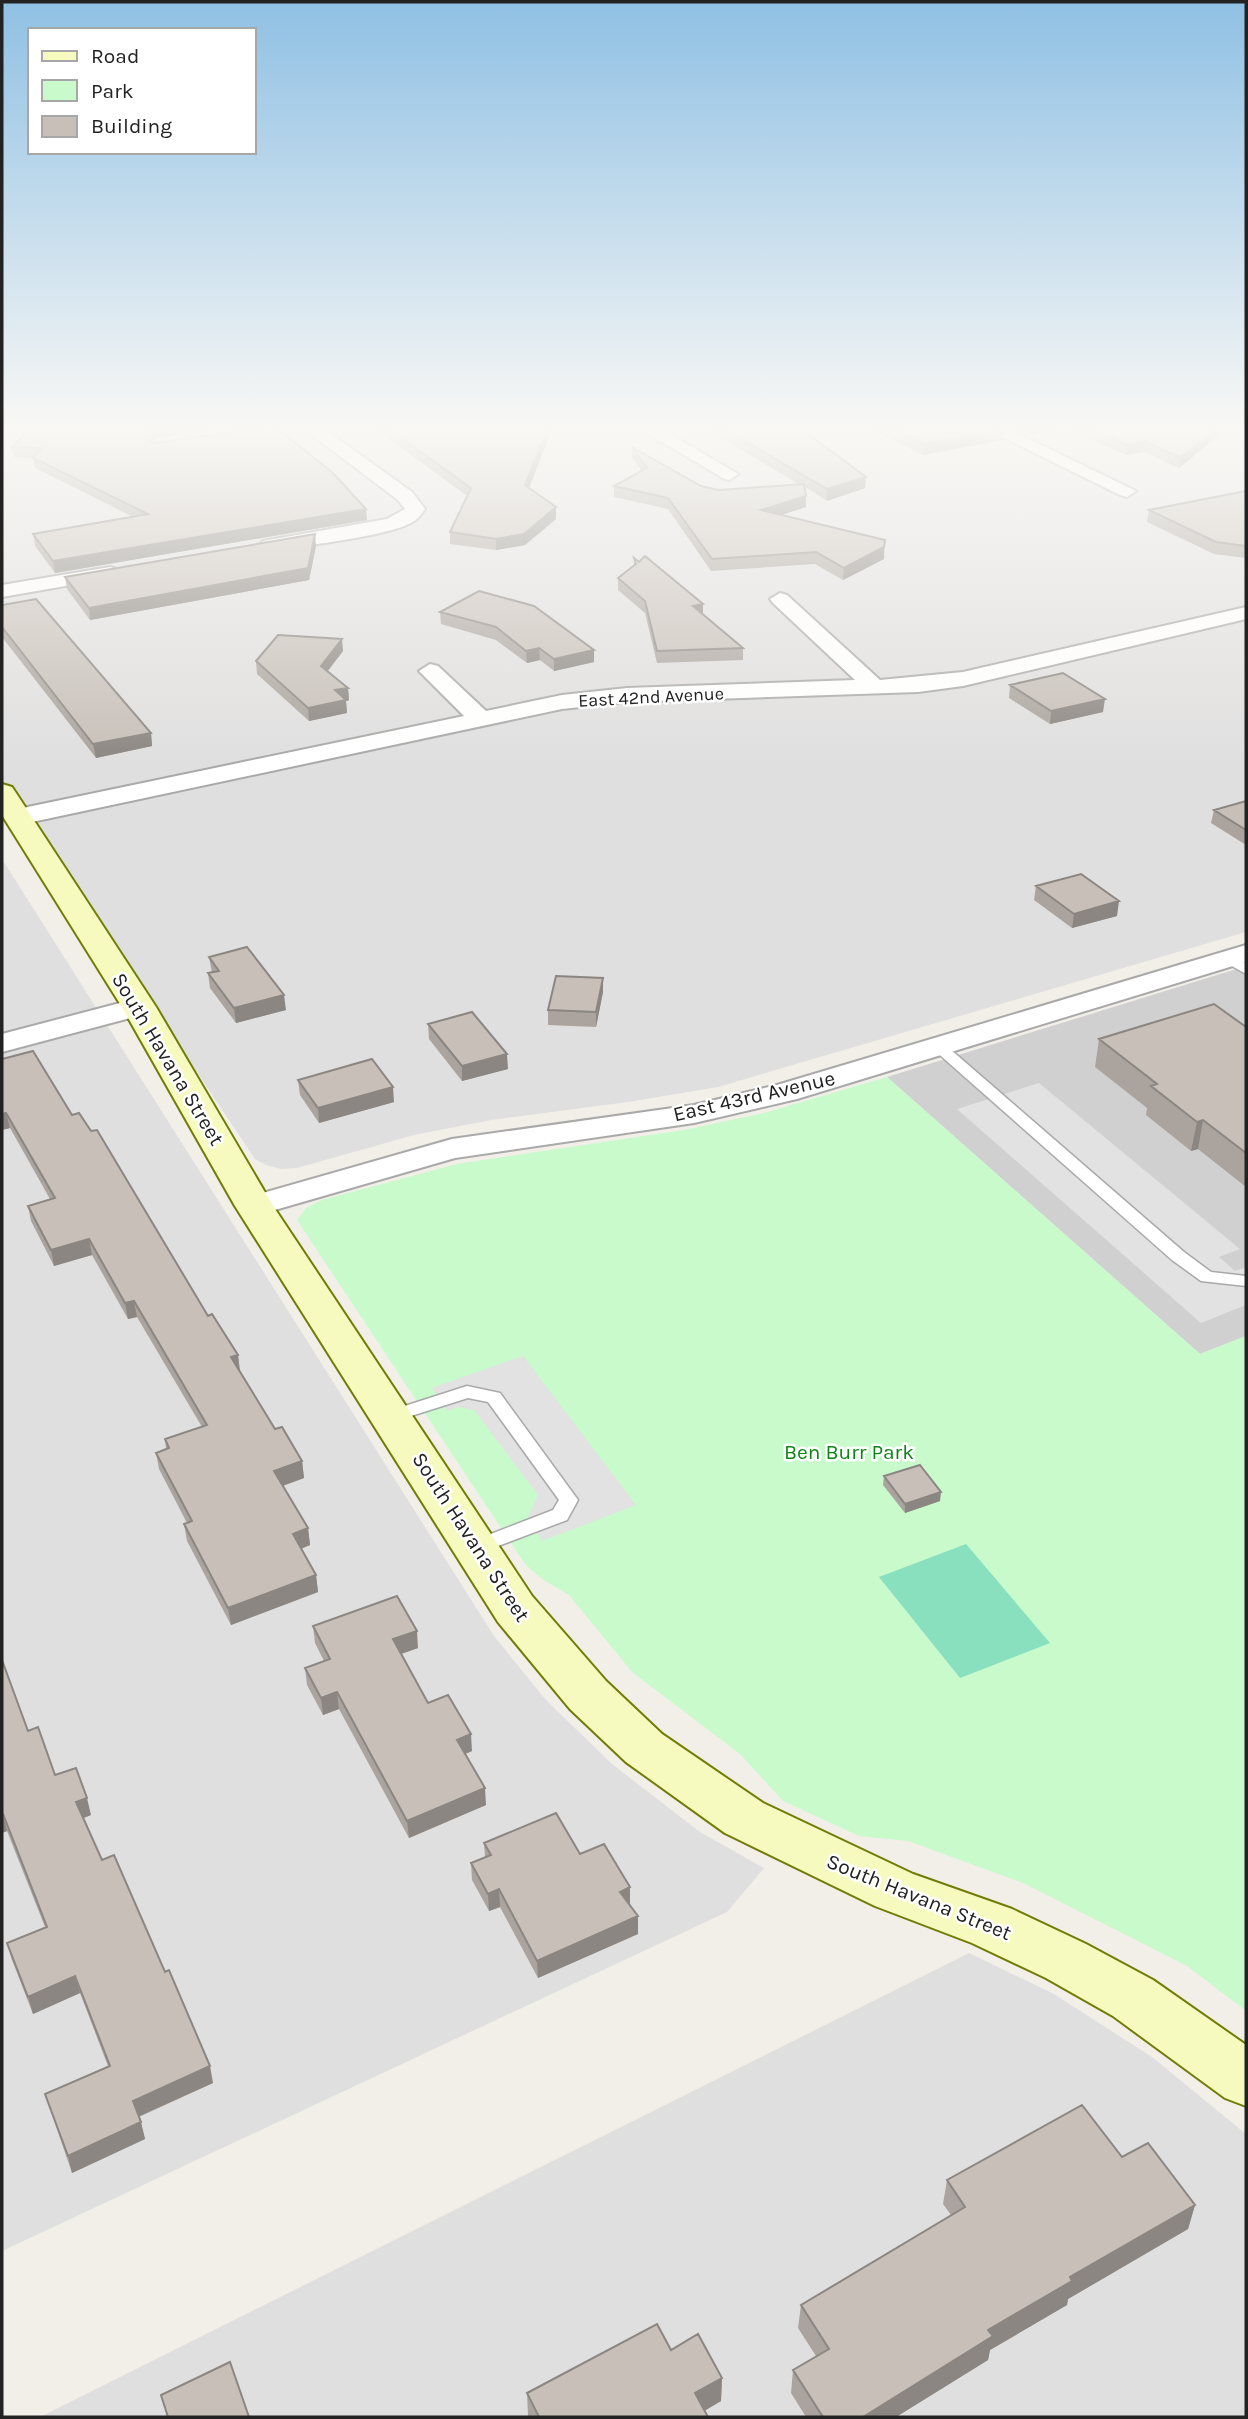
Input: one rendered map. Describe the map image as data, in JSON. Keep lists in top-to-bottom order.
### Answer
{
  "streets": {
    "street": ["East 42nd Avenue", "South Havana Street", "East 43rd Avenue"]
  },
  "crossings": [
    ["East 42nd Avenue", "South Havana Street"],
    ["South Havana Street", "East 43rd Avenue"]
  ],
  "parks": ["Ben Burr Park"],
  "legend": ["Road", "Park", "Building"]
}
